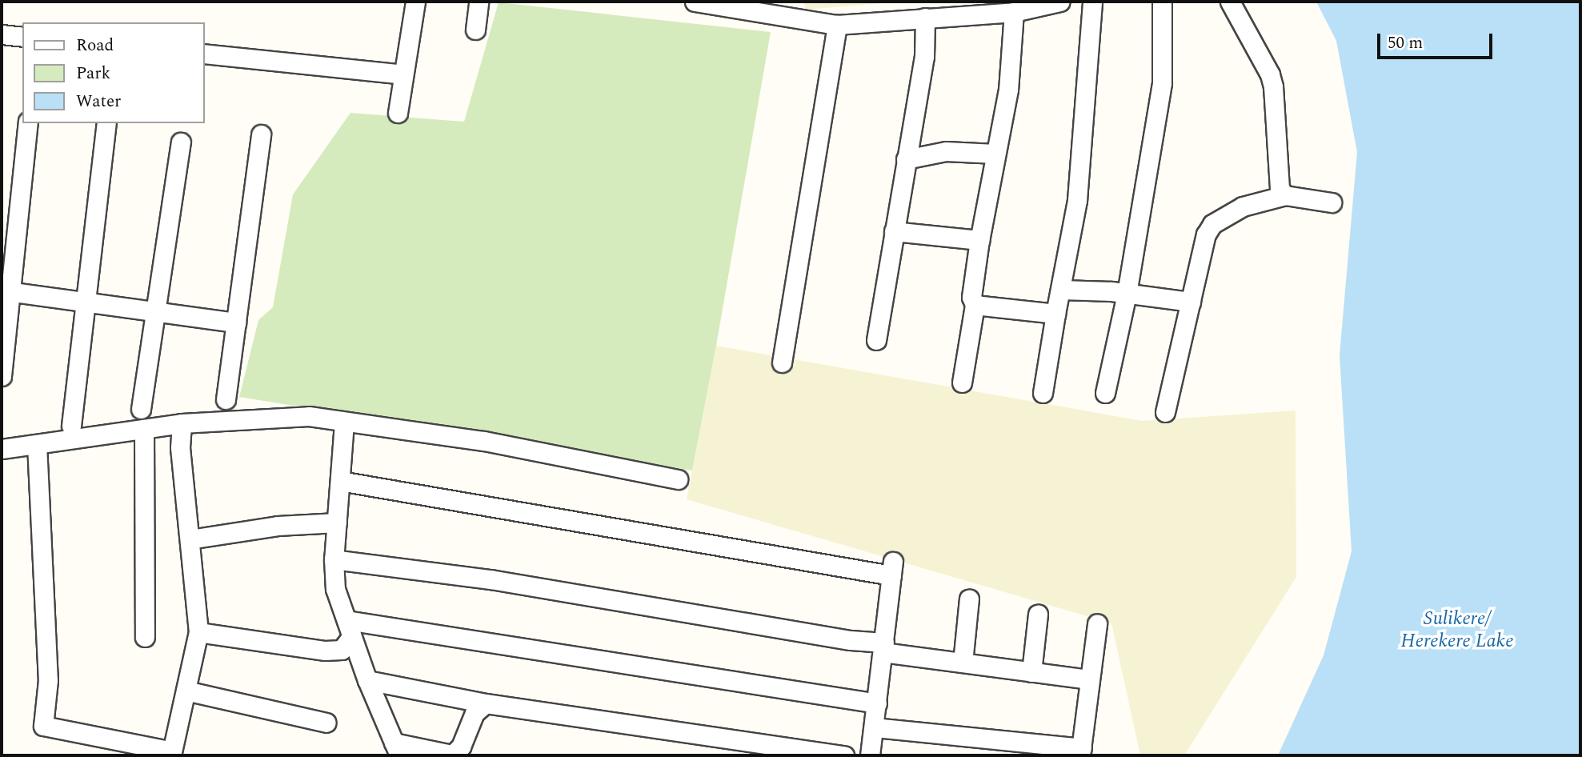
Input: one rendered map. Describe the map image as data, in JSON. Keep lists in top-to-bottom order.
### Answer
{
  "water": ["Sulikere/ Herekere Lake"],
  "legend": ["Road", "Park", "Water"],
  "scale_bar": "50 m"
}
